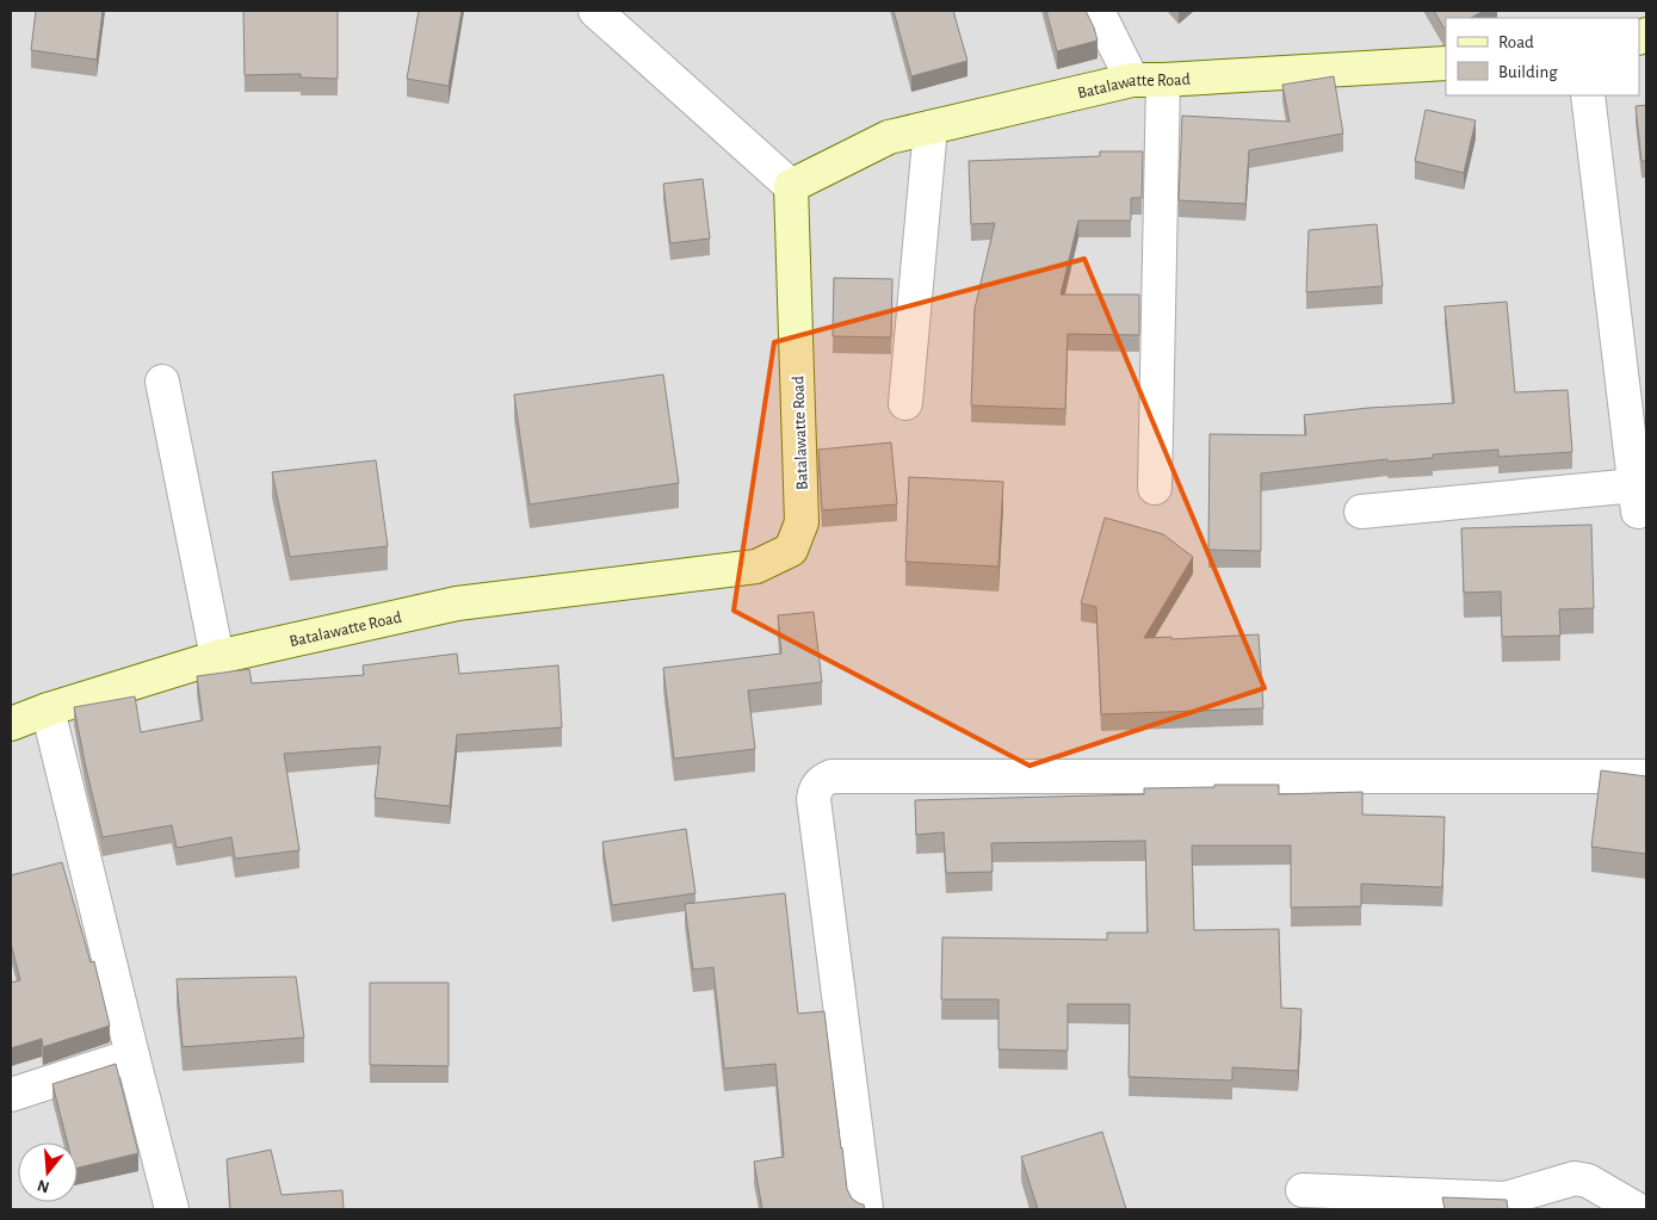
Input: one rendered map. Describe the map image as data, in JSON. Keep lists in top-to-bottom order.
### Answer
{
  "streets": {
    "street": ["Batalawatte Road"]
  },
  "legend": ["Road", "Building"],
  "north": "bottom"
}
